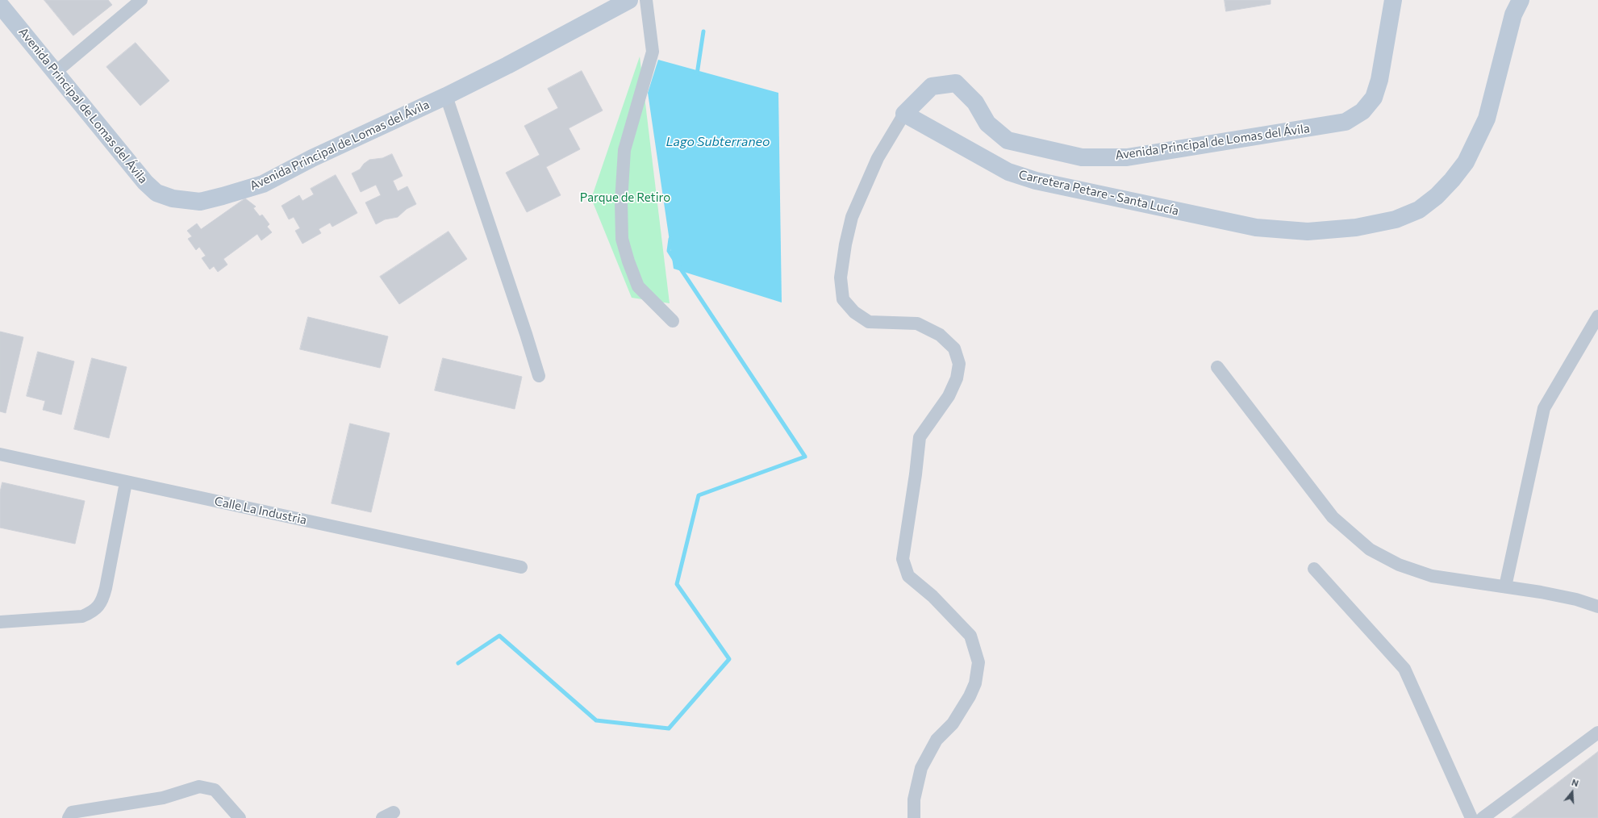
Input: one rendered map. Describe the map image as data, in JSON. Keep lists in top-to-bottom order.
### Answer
{
  "streets": {
    "street": ["Avenida Principal de Lomas del Ávila", "Carretera Petare - Santa Lucía", "Calle La Industria"]
  },
  "crossings": [
    ["Avenida Principal de Lomas del Ávila", "Carretera Petare - Santa Lucía"]
  ],
  "water": ["Lago Subterraneo"],
  "parks": ["Parque de Retiro"],
  "north": "top"
}
